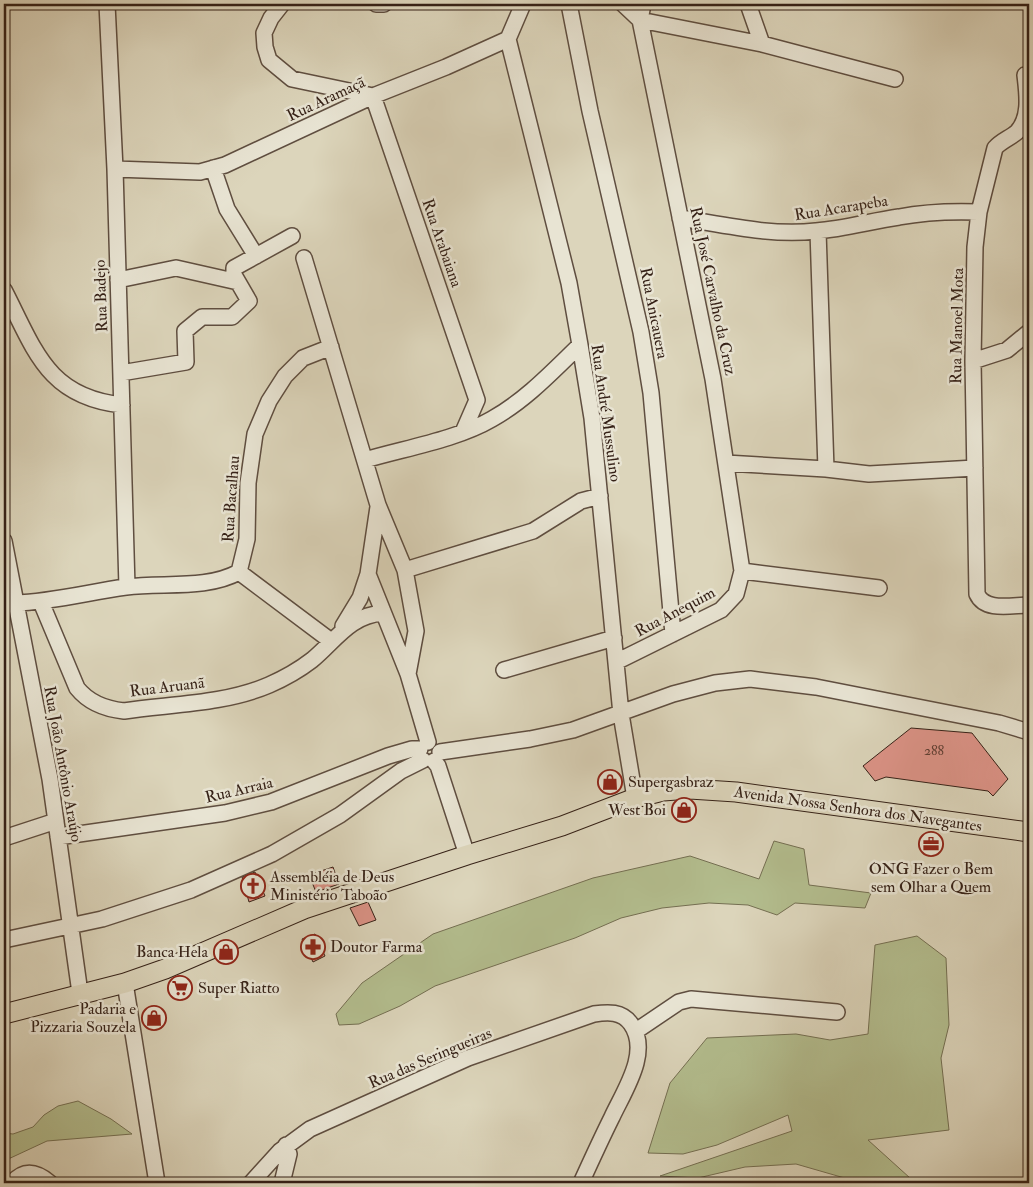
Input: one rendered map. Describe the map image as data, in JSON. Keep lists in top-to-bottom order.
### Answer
{
  "streets": {
    "main road": ["Avenida Nossa Senhora dos Navegantes"],
    "street": [
      "Rua Aramaçã",
      "Rua Acarapeba",
      "Rua Arabaiana",
      "Rua José Carvalho da Cruz",
      "Rua Badejo",
      "Rua Anicauera",
      "Rua Manoel Mota",
      "Rua André Mussulino",
      "Rua Bacalhau",
      "Rua Anequim",
      "Rua Aruanã",
      "Rua João Antônio Araújo",
      "Rua Arraia",
      "Rua das Seringueiras"
    ]
  },
  "crossings": [
    ["Rua Aramaçã", "Rua Arabaiana"],
    ["Rua Aramaçã", "Rua Badejo"],
    ["Rua Aramaçã", "Rua André Mussulino"],
    ["Rua Acarapeba", "Rua José Carvalho da Cruz"],
    ["Rua Acarapeba", "Rua Manoel Mota"],
    ["Rua José Carvalho da Cruz", "Rua Anequim"],
    ["Rua Anicauera", "Rua Anequim"],
    ["Rua André Mussulino", "Rua Anequim"],
    ["Rua André Mussulino", "Rua Arraia"],
    ["Rua André Mussulino", "Avenida Nossa Senhora dos Navegantes"],
    ["Rua João Antônio Araújo", "Rua Arraia"],
    ["Rua João Antônio Araújo", "Avenida Nossa Senhora dos Navegantes"]
  ],
  "places": {
    "shop": [
      "Supergasbraz",
      "West Boi",
      "Banca Hela",
      "Padaria e Pizzaria Souzela"
    ],
    "office": ["ONG Fazer o Bem sem Olhar a Quem"],
    "church": ["Assembléia de Deus Ministério Taboão"],
    "pharmacy": ["Doutor Farma"],
    "supermarket": ["Super Riatto"]
  },
  "house_numbers": ["288"]
}
